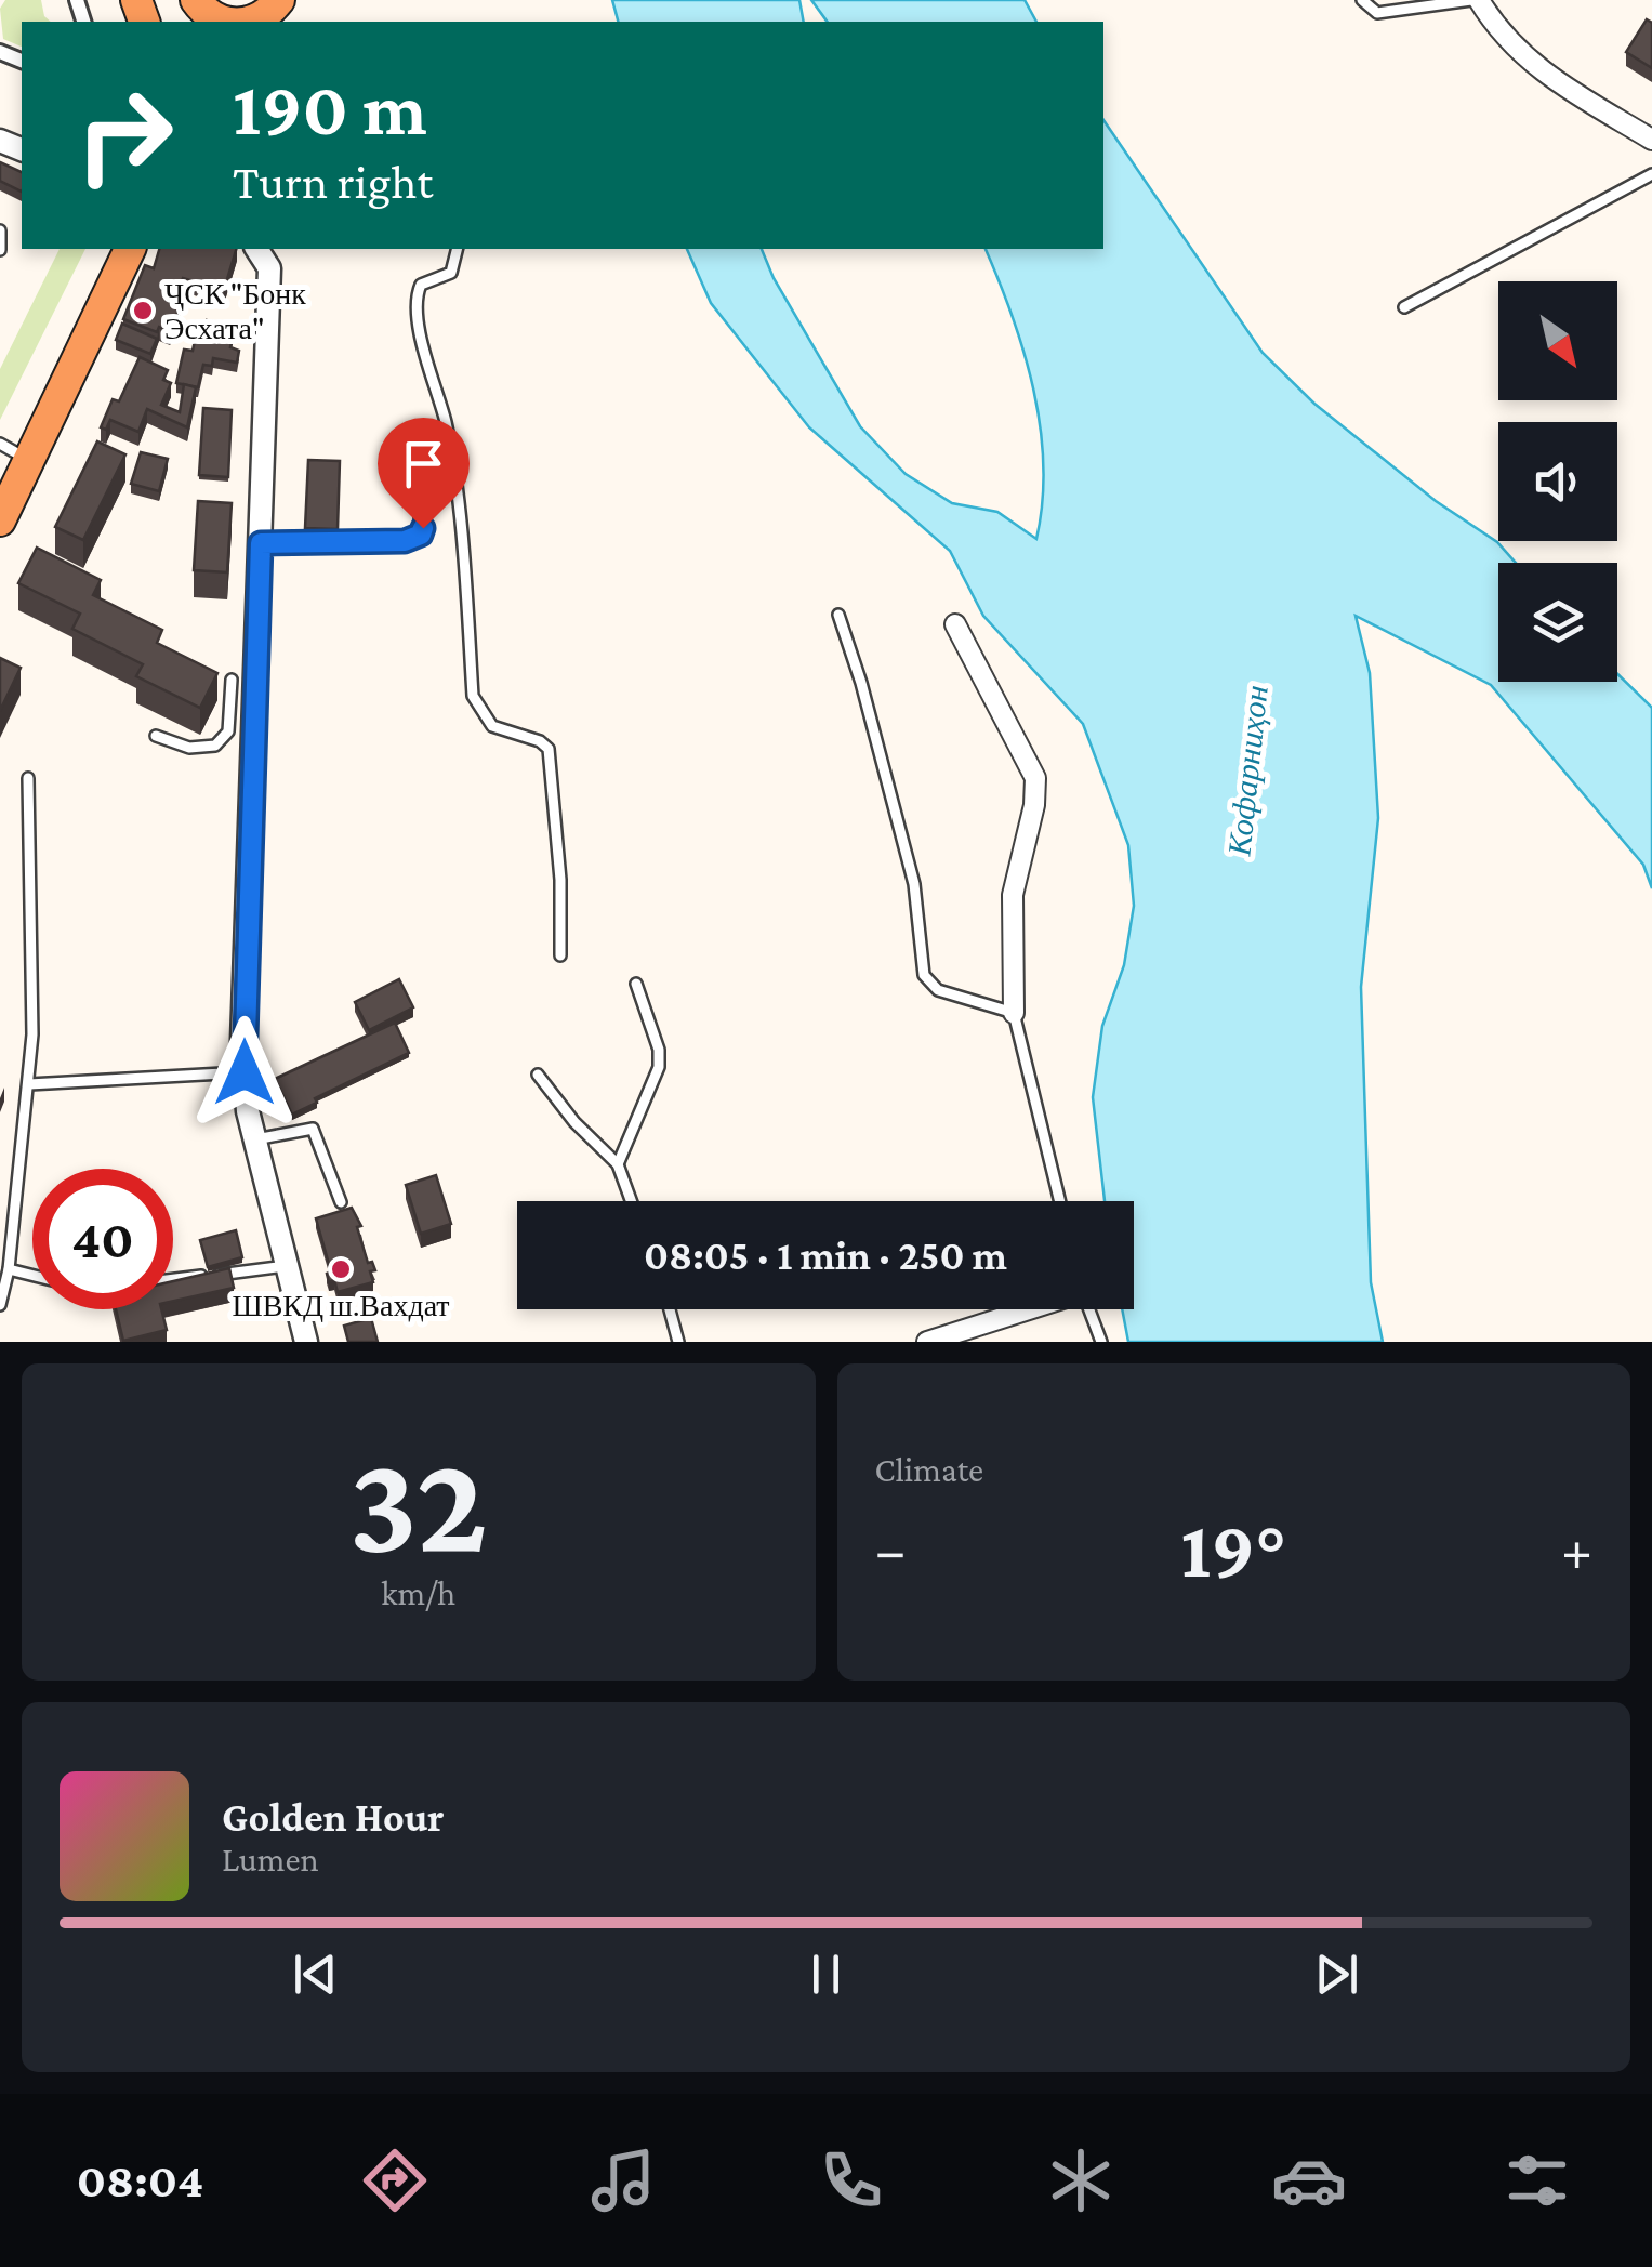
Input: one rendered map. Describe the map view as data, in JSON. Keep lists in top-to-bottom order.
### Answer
{
  "water": ["Кофарниҳон"],
  "places": ["ҶСК \"Бонк Эсхата\"", "ШВКД ш.Вахдат"],
  "north": "bottom right",
  "page": {
    "turn": ["190 m", "Turn right"],
    "limit": "40",
    "trip": "08:05 · 1 min · 250 m",
    "tile": [
      ["32", "km/h"],
      "Climate"
    ],
    "heat": ["−", "19°", "+"],
    "song": ["Golden Hour", "Lumen"],
    "tabs": "08:04"
  }
}
